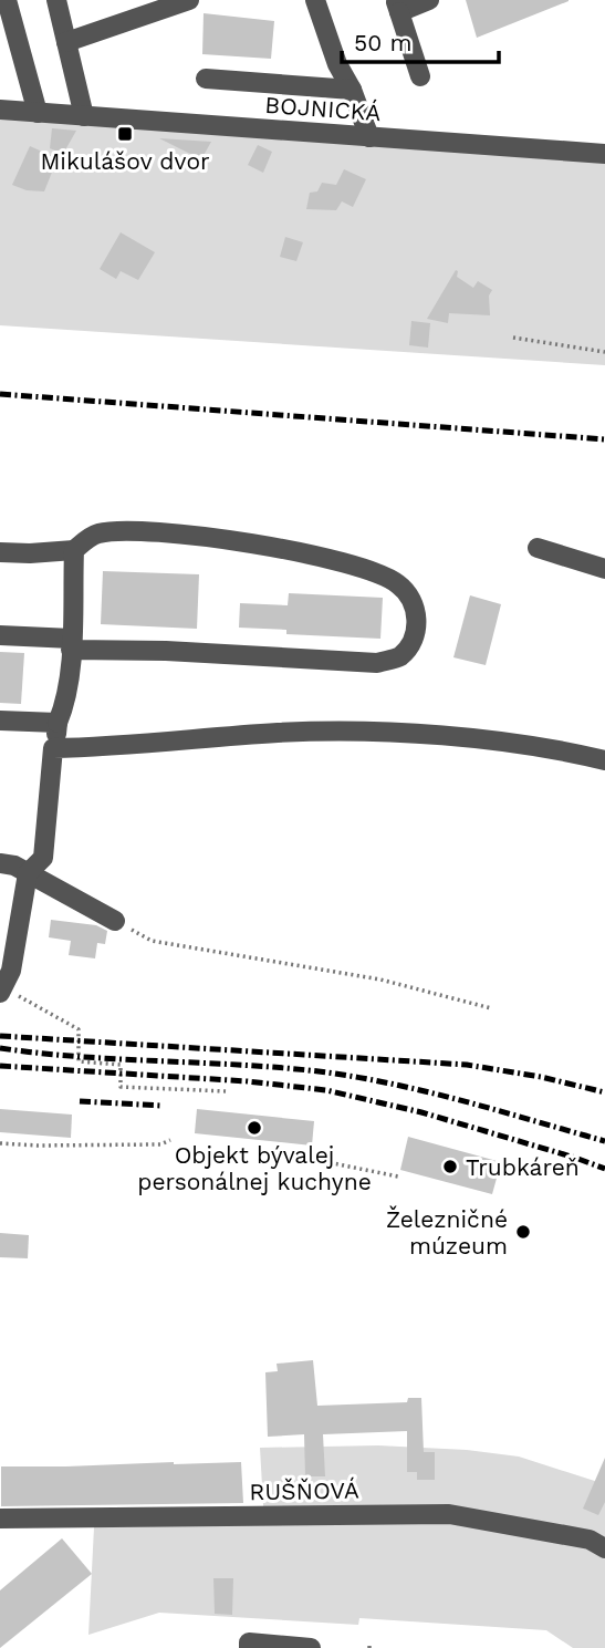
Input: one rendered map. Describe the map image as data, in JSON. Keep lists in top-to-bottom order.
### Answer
{
  "streets": {
    "street": ["BOJNICKÁ", "RUŠŇOVÁ"]
  },
  "places": {
    "transit": ["Mikulášov dvor"],
    "other": ["Objekt bývalej personálnej kuchyne", "Trubkáreň", "Železničné múzeum"]
  },
  "scale_bar": "50 m"
}
